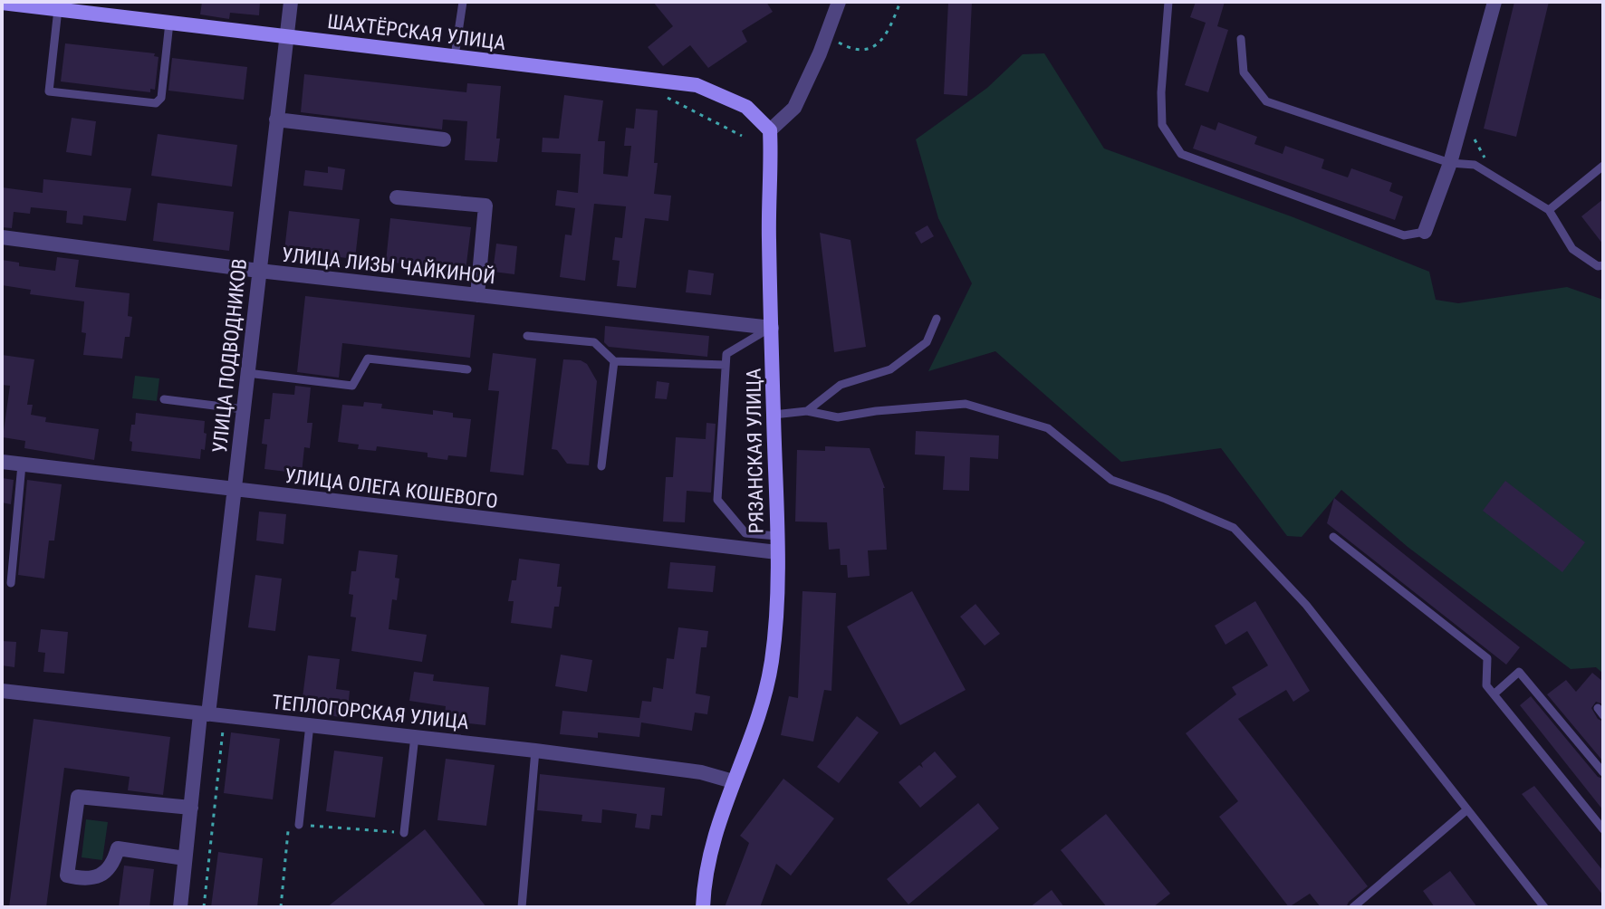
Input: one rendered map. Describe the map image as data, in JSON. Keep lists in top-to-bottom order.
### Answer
{
  "streets": {
    "main road": ["ШАХТЁРСКАЯ УЛИЦА", "РЯЗАНСКАЯ УЛИЦА"],
    "street": [
      "УЛИЦА ЛИЗЫ ЧАЙКИНОЙ",
      "УЛИЦА ПОДВОДНИКОВ",
      "УЛИЦА ОЛЕГА КОШЕВОГО",
      "ТЕПЛОГОРСКАЯ УЛИЦА"
    ]
  },
  "crossings": [
    ["ШАХТЁРСКАЯ УЛИЦА", "УЛИЦА ПОДВОДНИКОВ"],
    ["ШАХТЁРСКАЯ УЛИЦА", "РЯЗАНСКАЯ УЛИЦА"],
    ["УЛИЦА ЛИЗЫ ЧАЙКИНОЙ", "УЛИЦА ПОДВОДНИКОВ"],
    ["УЛИЦА ЛИЗЫ ЧАЙКИНОЙ", "РЯЗАНСКАЯ УЛИЦА"],
    ["УЛИЦА ПОДВОДНИКОВ", "УЛИЦА ОЛЕГА КОШЕВОГО"],
    ["УЛИЦА ПОДВОДНИКОВ", "ТЕПЛОГОРСКАЯ УЛИЦА"],
    ["РЯЗАНСКАЯ УЛИЦА", "УЛИЦА ОЛЕГА КОШЕВОГО"],
    ["РЯЗАНСКАЯ УЛИЦА", "ТЕПЛОГОРСКАЯ УЛИЦА"]
  ]
}
